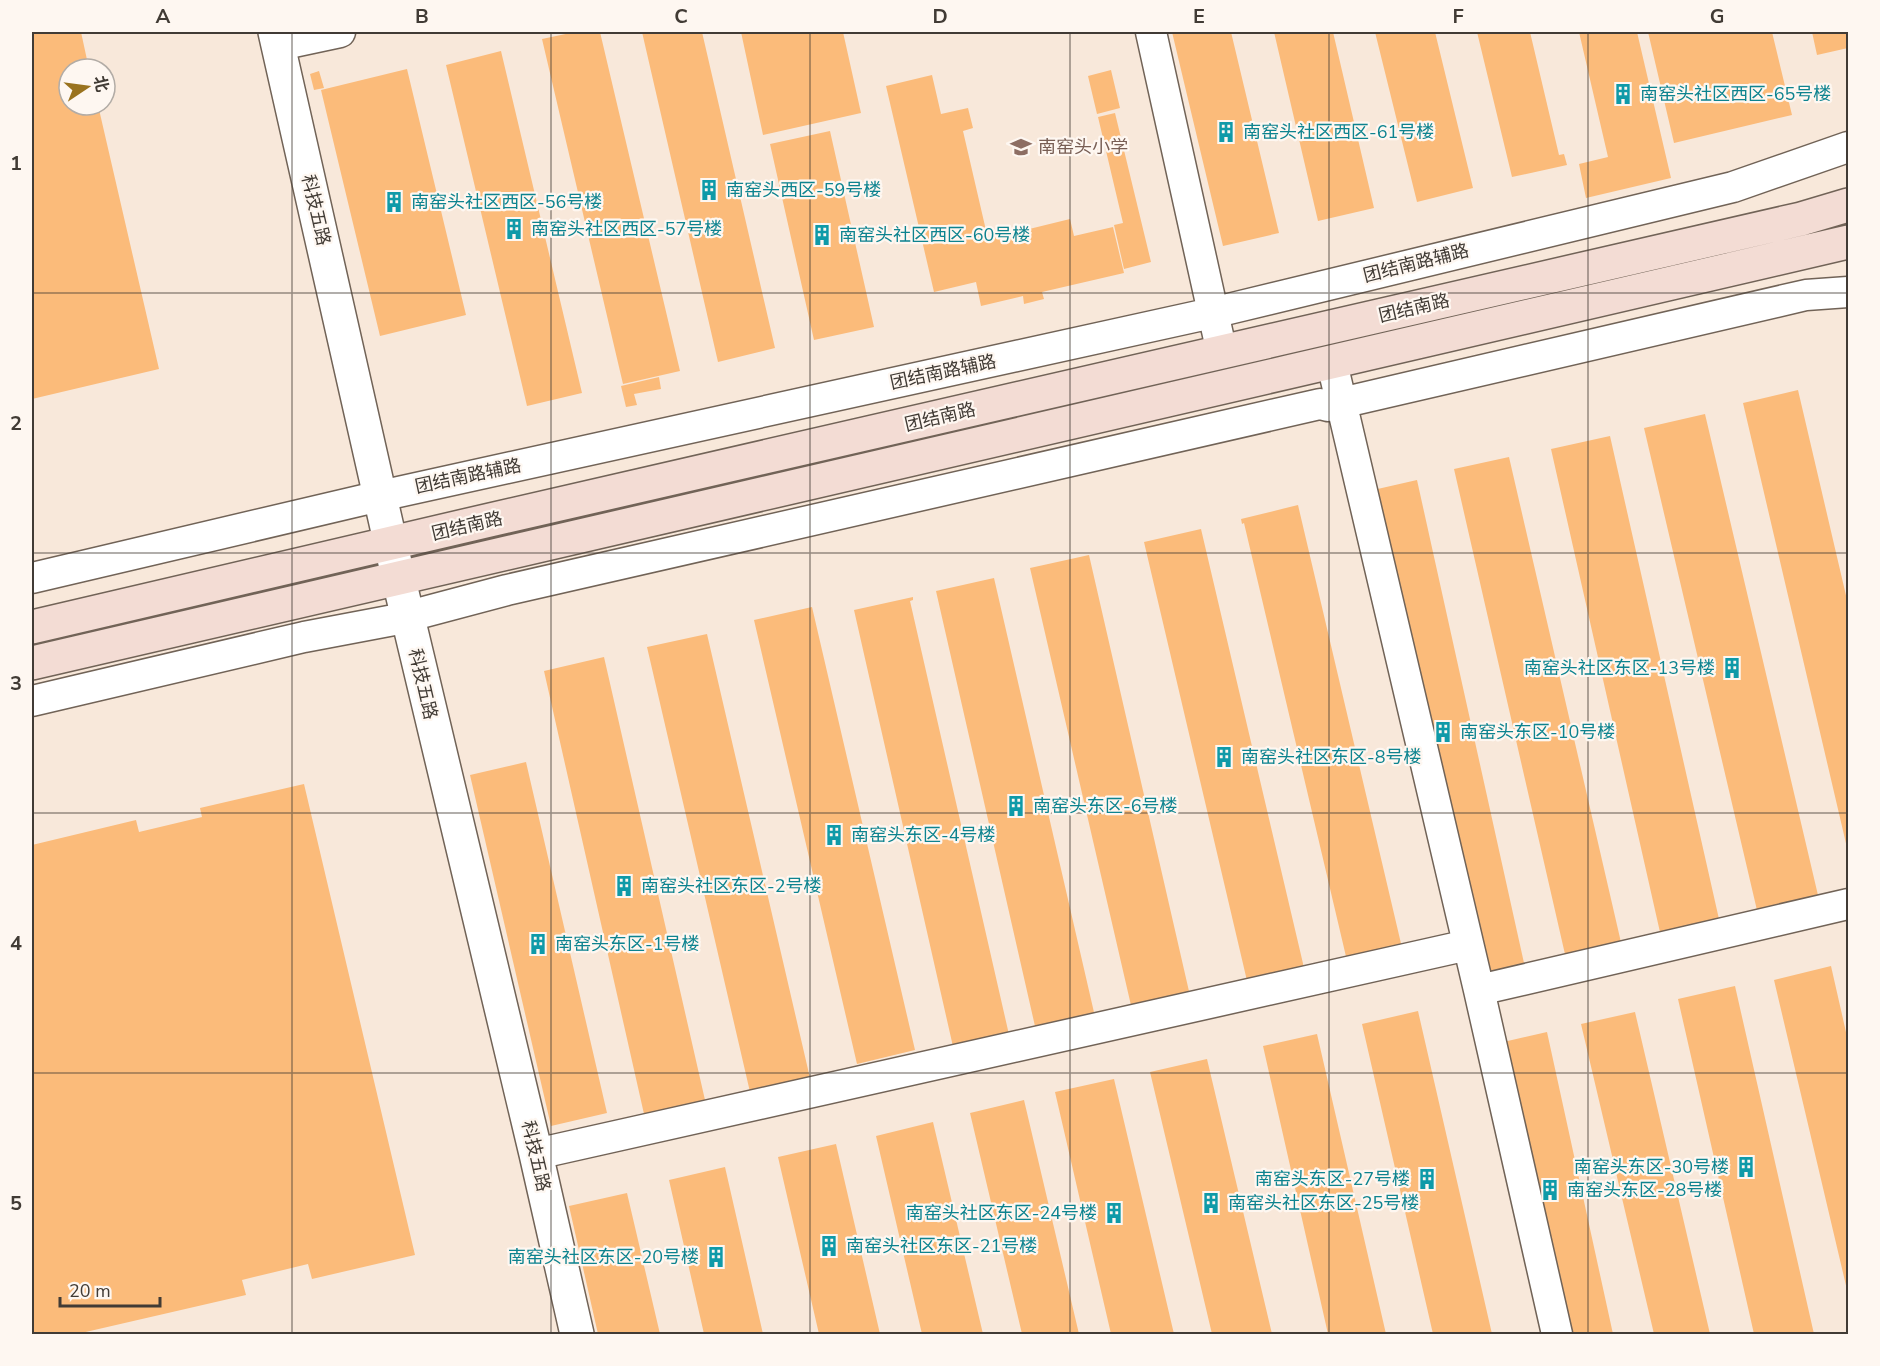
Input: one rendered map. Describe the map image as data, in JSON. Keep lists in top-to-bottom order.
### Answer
{
  "streets": {
    "main road": ["团结南路"],
    "street": ["科技五路", "团结南路辅路"]
  },
  "crossings": [
    ["科技五路", "团结南路辅路"],
    ["科技五路", "团结南路"]
  ],
  "places": {
    "building": [
      "南窑头社区西区-65号楼",
      "南窑头社区西区-61号楼",
      "南窑头西区-59号楼",
      "南窑头社区西区-56号楼",
      "南窑头社区西区-57号楼",
      "南窑头社区西区-60号楼",
      "南窑头社区东区-13号楼",
      "南窑头东区-10号楼",
      "南窑头社区东区-8号楼",
      "南窑头东区-6号楼",
      "南窑头东区-4号楼",
      "南窑头社区东区-2号楼",
      "南窑头东区-1号楼",
      "南窑头东区-30号楼",
      "南窑头东区-27号楼",
      "南窑头东区-28号楼",
      "南窑头社区东区-25号楼",
      "南窑头社区东区-24号楼",
      "南窑头社区东区-21号楼",
      "南窑头社区东区-20号楼"
    ],
    "school or university": ["南窑头小学"]
  },
  "scale_bar": "20 m",
  "north": "right",
  "grid": {
    "columns": [
      "A",
      "B",
      "C",
      "D",
      "E",
      "F",
      "G"
    ],
    "rows": [
      "1",
      "2",
      "3",
      "4",
      "5"
    ]
  }
}
